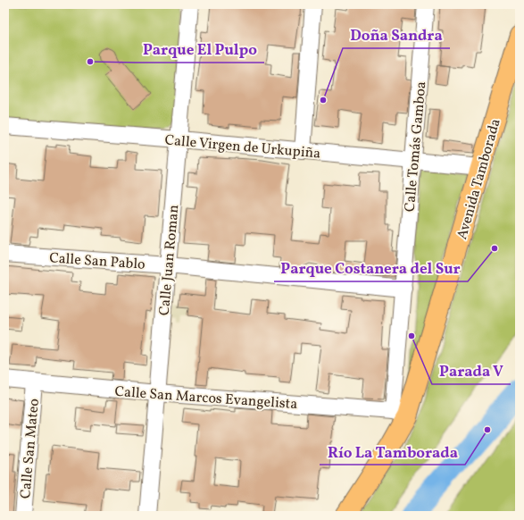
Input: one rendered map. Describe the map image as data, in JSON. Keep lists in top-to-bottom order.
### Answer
{
  "streets": {
    "main road": ["Avenida Tamborada"],
    "street": [
      "Calle Virgen de Urkupiña",
      "Calle Tomás Gamboa",
      "Calle San Pablo",
      "Calle Juan Roman",
      "Calle San Marcos Evangelista",
      "Calle San Mateo"
    ]
  },
  "crossings": [
    ["Calle Virgen de Urkupiña", "Calle Tomás Gamboa"],
    ["Calle Virgen de Urkupiña", "Avenida Tamborada"],
    ["Calle Virgen de Urkupiña", "Calle Juan Roman"],
    ["Calle Tomás Gamboa", "Avenida Tamborada"],
    ["Calle Tomás Gamboa", "Calle San Pablo"],
    ["Calle Tomás Gamboa", "Calle San Marcos Evangelista"],
    ["Avenida Tamborada", "Calle San Marcos Evangelista"],
    ["Calle San Pablo", "Calle Juan Roman"],
    ["Calle Juan Roman", "Calle San Marcos Evangelista"],
    ["Calle San Marcos Evangelista", "Calle San Mateo"]
  ],
  "places": [
    "Parque El Pulpo",
    "Doña Sandra",
    "Parque Costanera del Sur",
    "Parada V",
    "Río La Tamborada"
  ]
}
